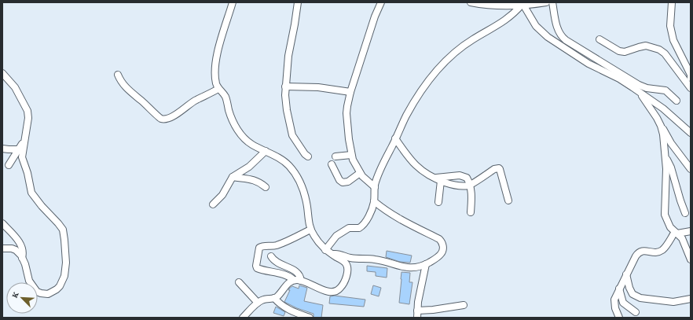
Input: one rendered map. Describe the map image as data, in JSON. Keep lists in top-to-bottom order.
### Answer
{
  "north": "top left"
}
